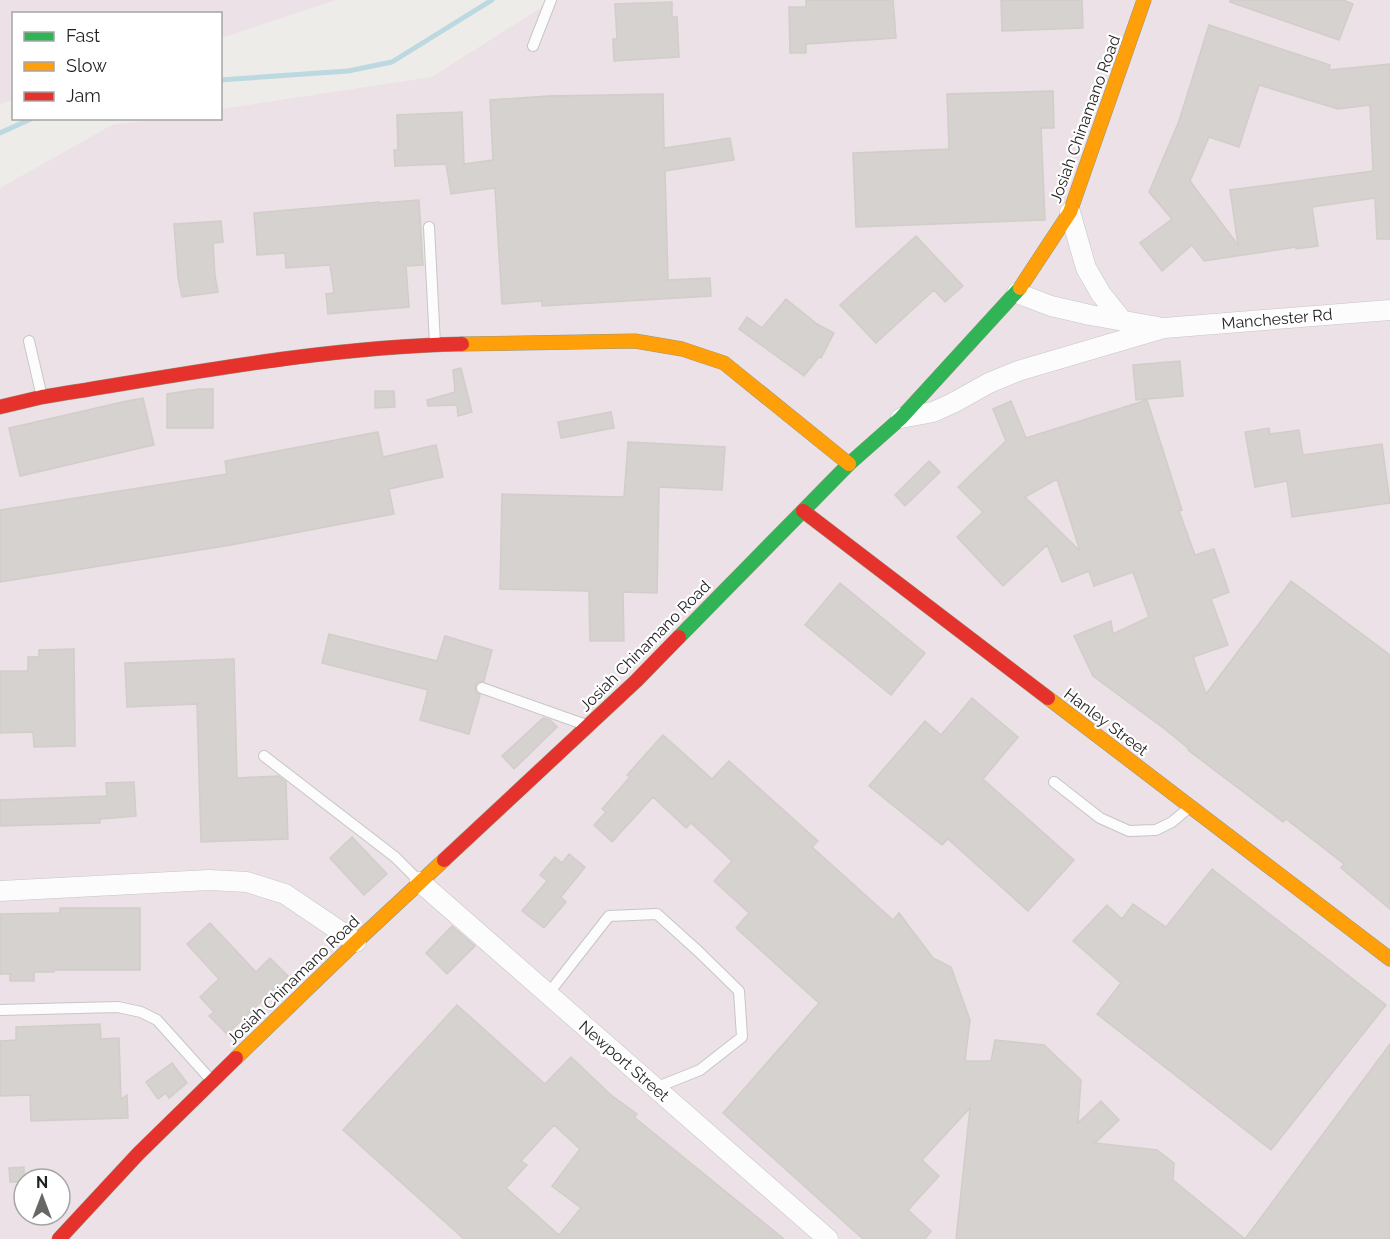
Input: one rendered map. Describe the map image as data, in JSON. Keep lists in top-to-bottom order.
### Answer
{
  "streets": {
    "street": [
      "Josiah Chinamano Road",
      "Manchester Rd",
      "Hanley Street",
      "Newport Street"
    ]
  },
  "crossings": [
    ["Josiah Chinamano Road", "Hanley Street"],
    ["Josiah Chinamano Road", "Newport Street"]
  ],
  "legend": ["Fast", "Slow", "Jam"],
  "north": "top"
}
